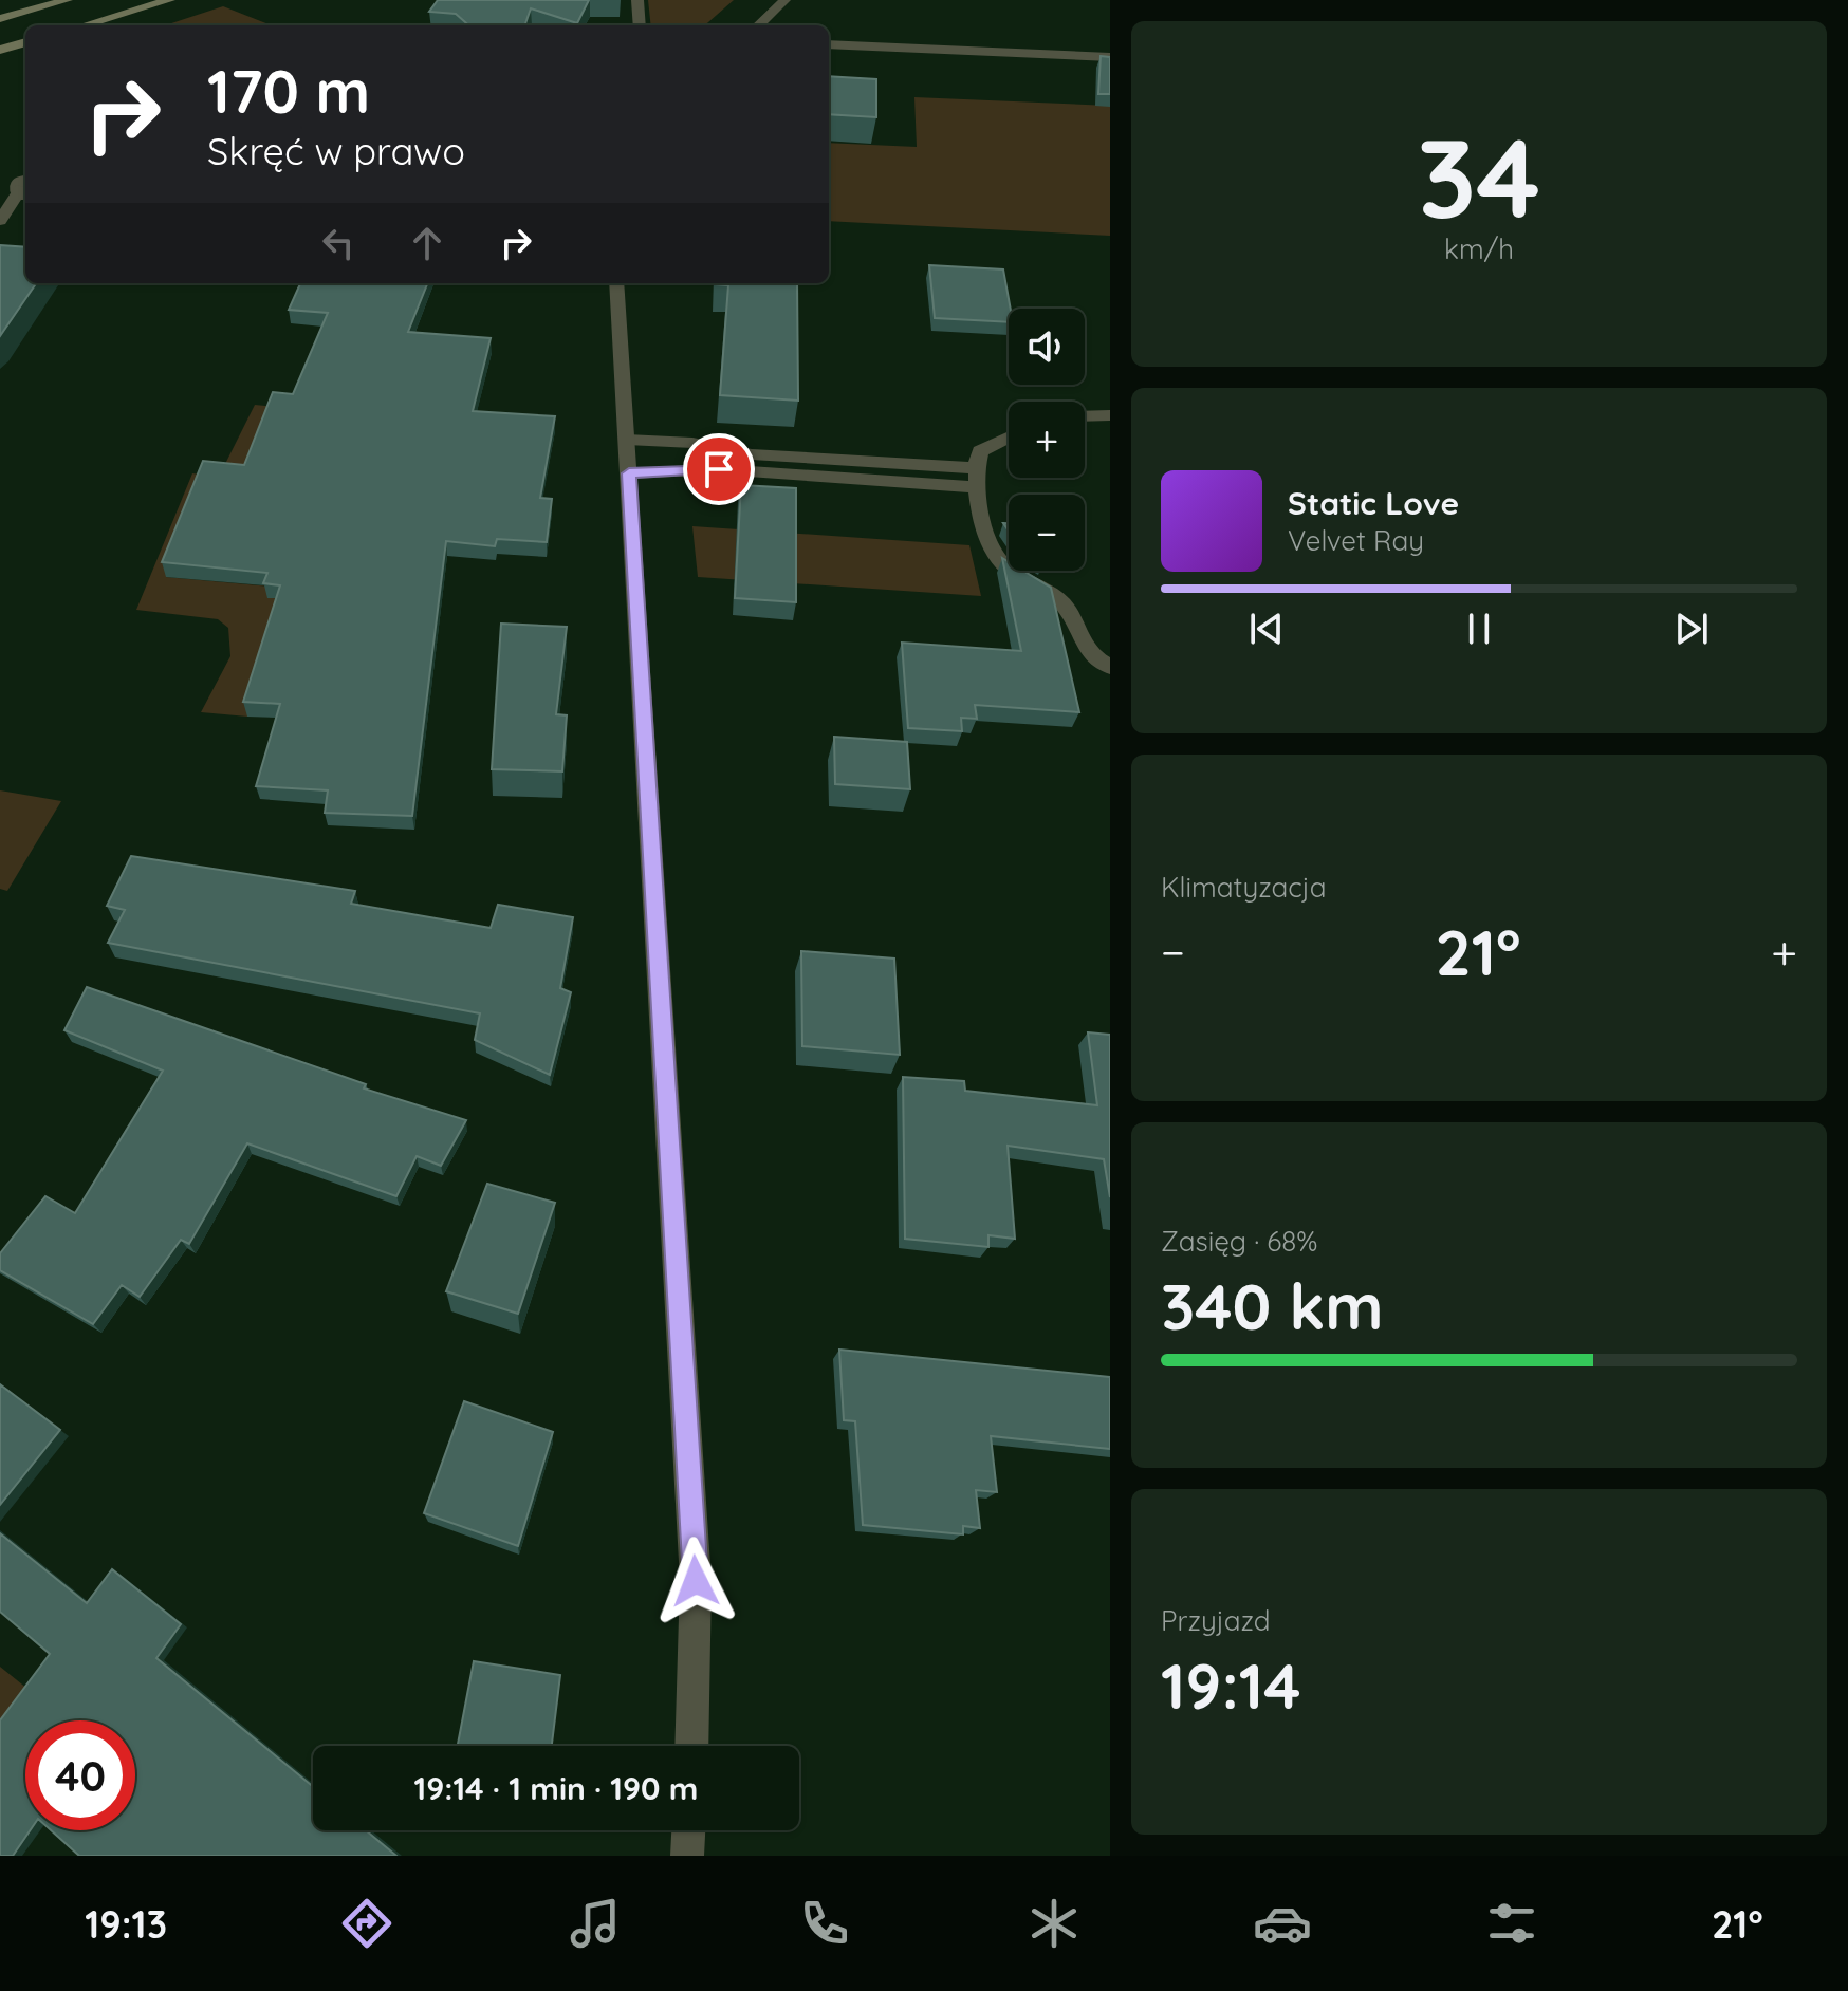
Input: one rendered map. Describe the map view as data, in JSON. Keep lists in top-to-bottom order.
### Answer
{
  "page": {
    "tile": [
      ["34", "km/h"],
      "Klimatyzacja",
      ["Zasięg · 68%", "340 km"],
      ["Przyjazd", "19:14"]
    ],
    "turn": ["170 m", "Skręć w prawo"],
    "map_buttons": ["+", "−"],
    "song": ["Static Love", "Velvet Ray"],
    "heat": ["−", "21°", "+"],
    "limit": "40",
    "trip": "19:14 · 1 min · 190 m",
    "tabs": ["19:13", "21°"]
  }
}
